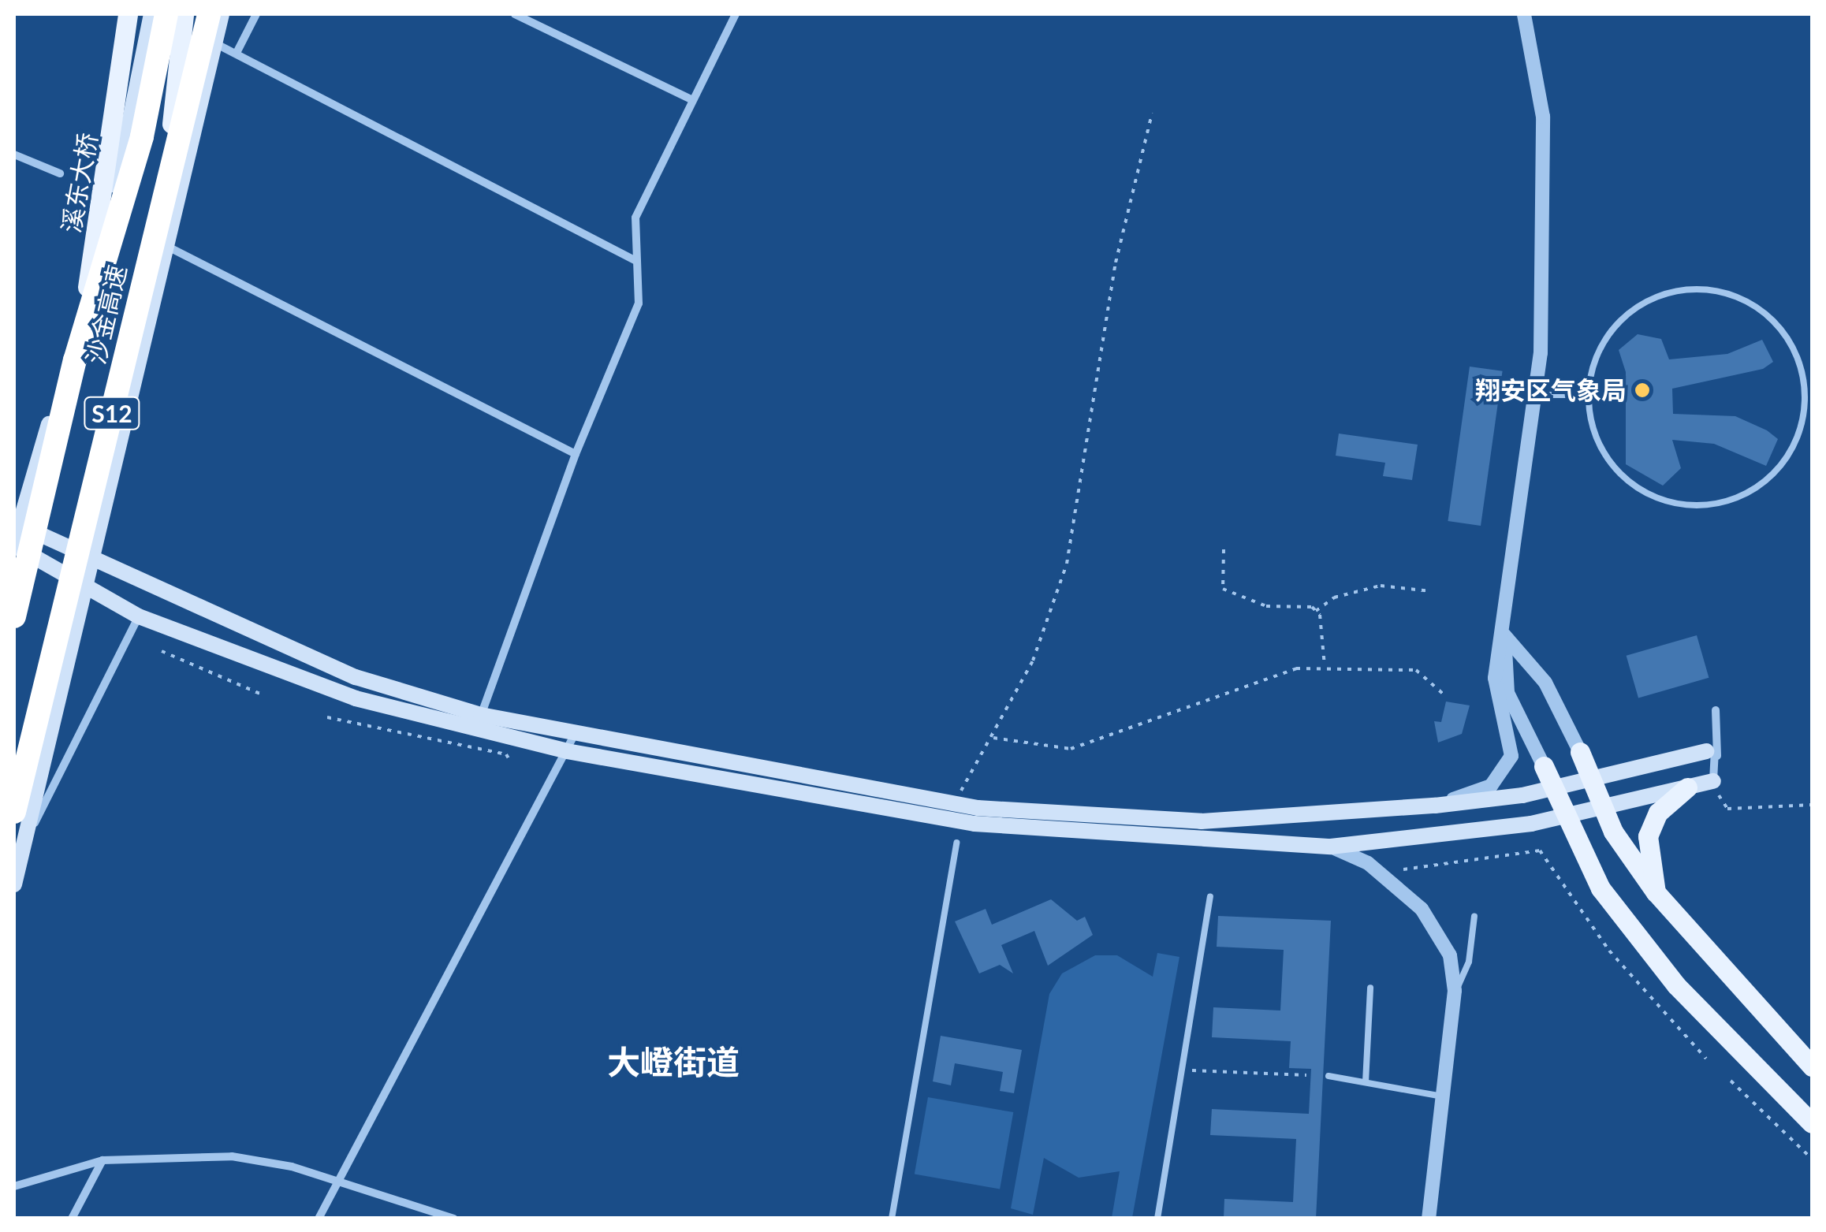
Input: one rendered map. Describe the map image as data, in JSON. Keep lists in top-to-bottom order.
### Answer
{
  "streets": {
    "highway": ["沙金高速", "S12"],
    "main road": ["溪东大桥"]
  },
  "crossings": [
    ["溪东大桥", "沙金高速"]
  ],
  "districts": ["大嶝街道"],
  "places": ["翔安区气象局"]
}
